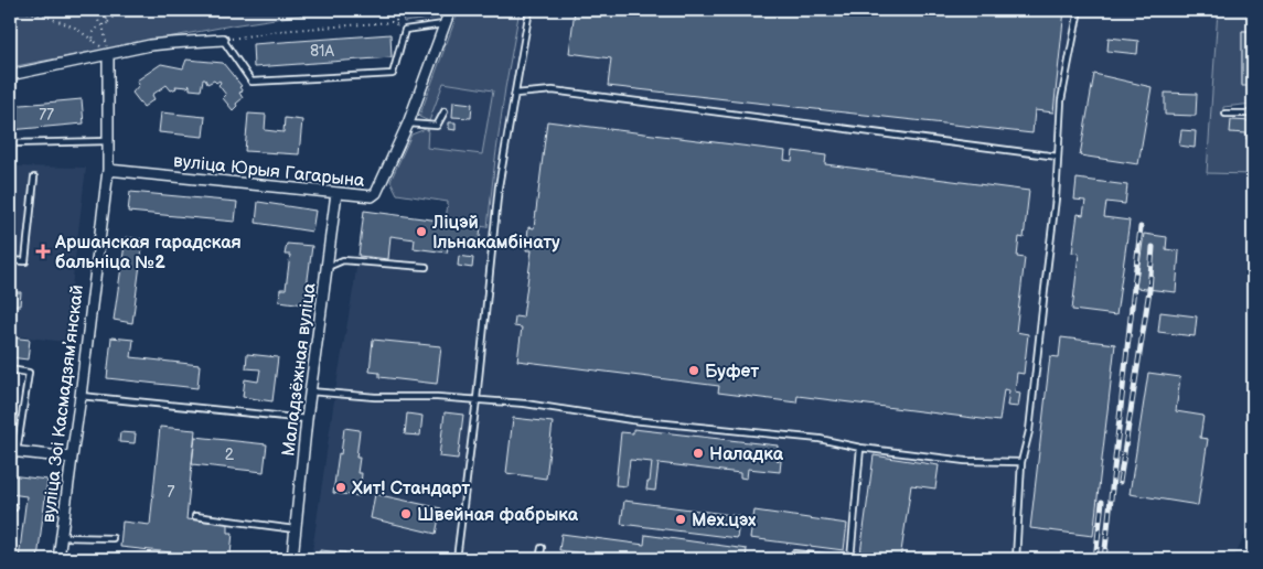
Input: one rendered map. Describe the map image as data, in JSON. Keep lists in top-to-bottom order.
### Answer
{
  "streets": {
    "street": ["вуліца Юрыя Гагарына", "Маладзёжная вуліца", "вуліца Зоі Касмадзямʼянскай"]
  },
  "crossings": [
    ["вуліца Юрыя Гагарына", "Маладзёжная вуліца"],
    ["вуліца Юрыя Гагарына", "вуліца Зоі Касмадзямʼянскай"]
  ],
  "places": {
    "other": [
      "Ліцэй Ільнакамбінату",
      "Буфет",
      "Наладка",
      "Хит! Стандарт",
      "Швейная фабрыка",
      "Мех.цэх"
    ],
    "health": ["Аршанская гарадская бальніца №2"]
  },
  "house_numbers": [
    "81А",
    "77",
    "2",
    "7"
  ]
}
